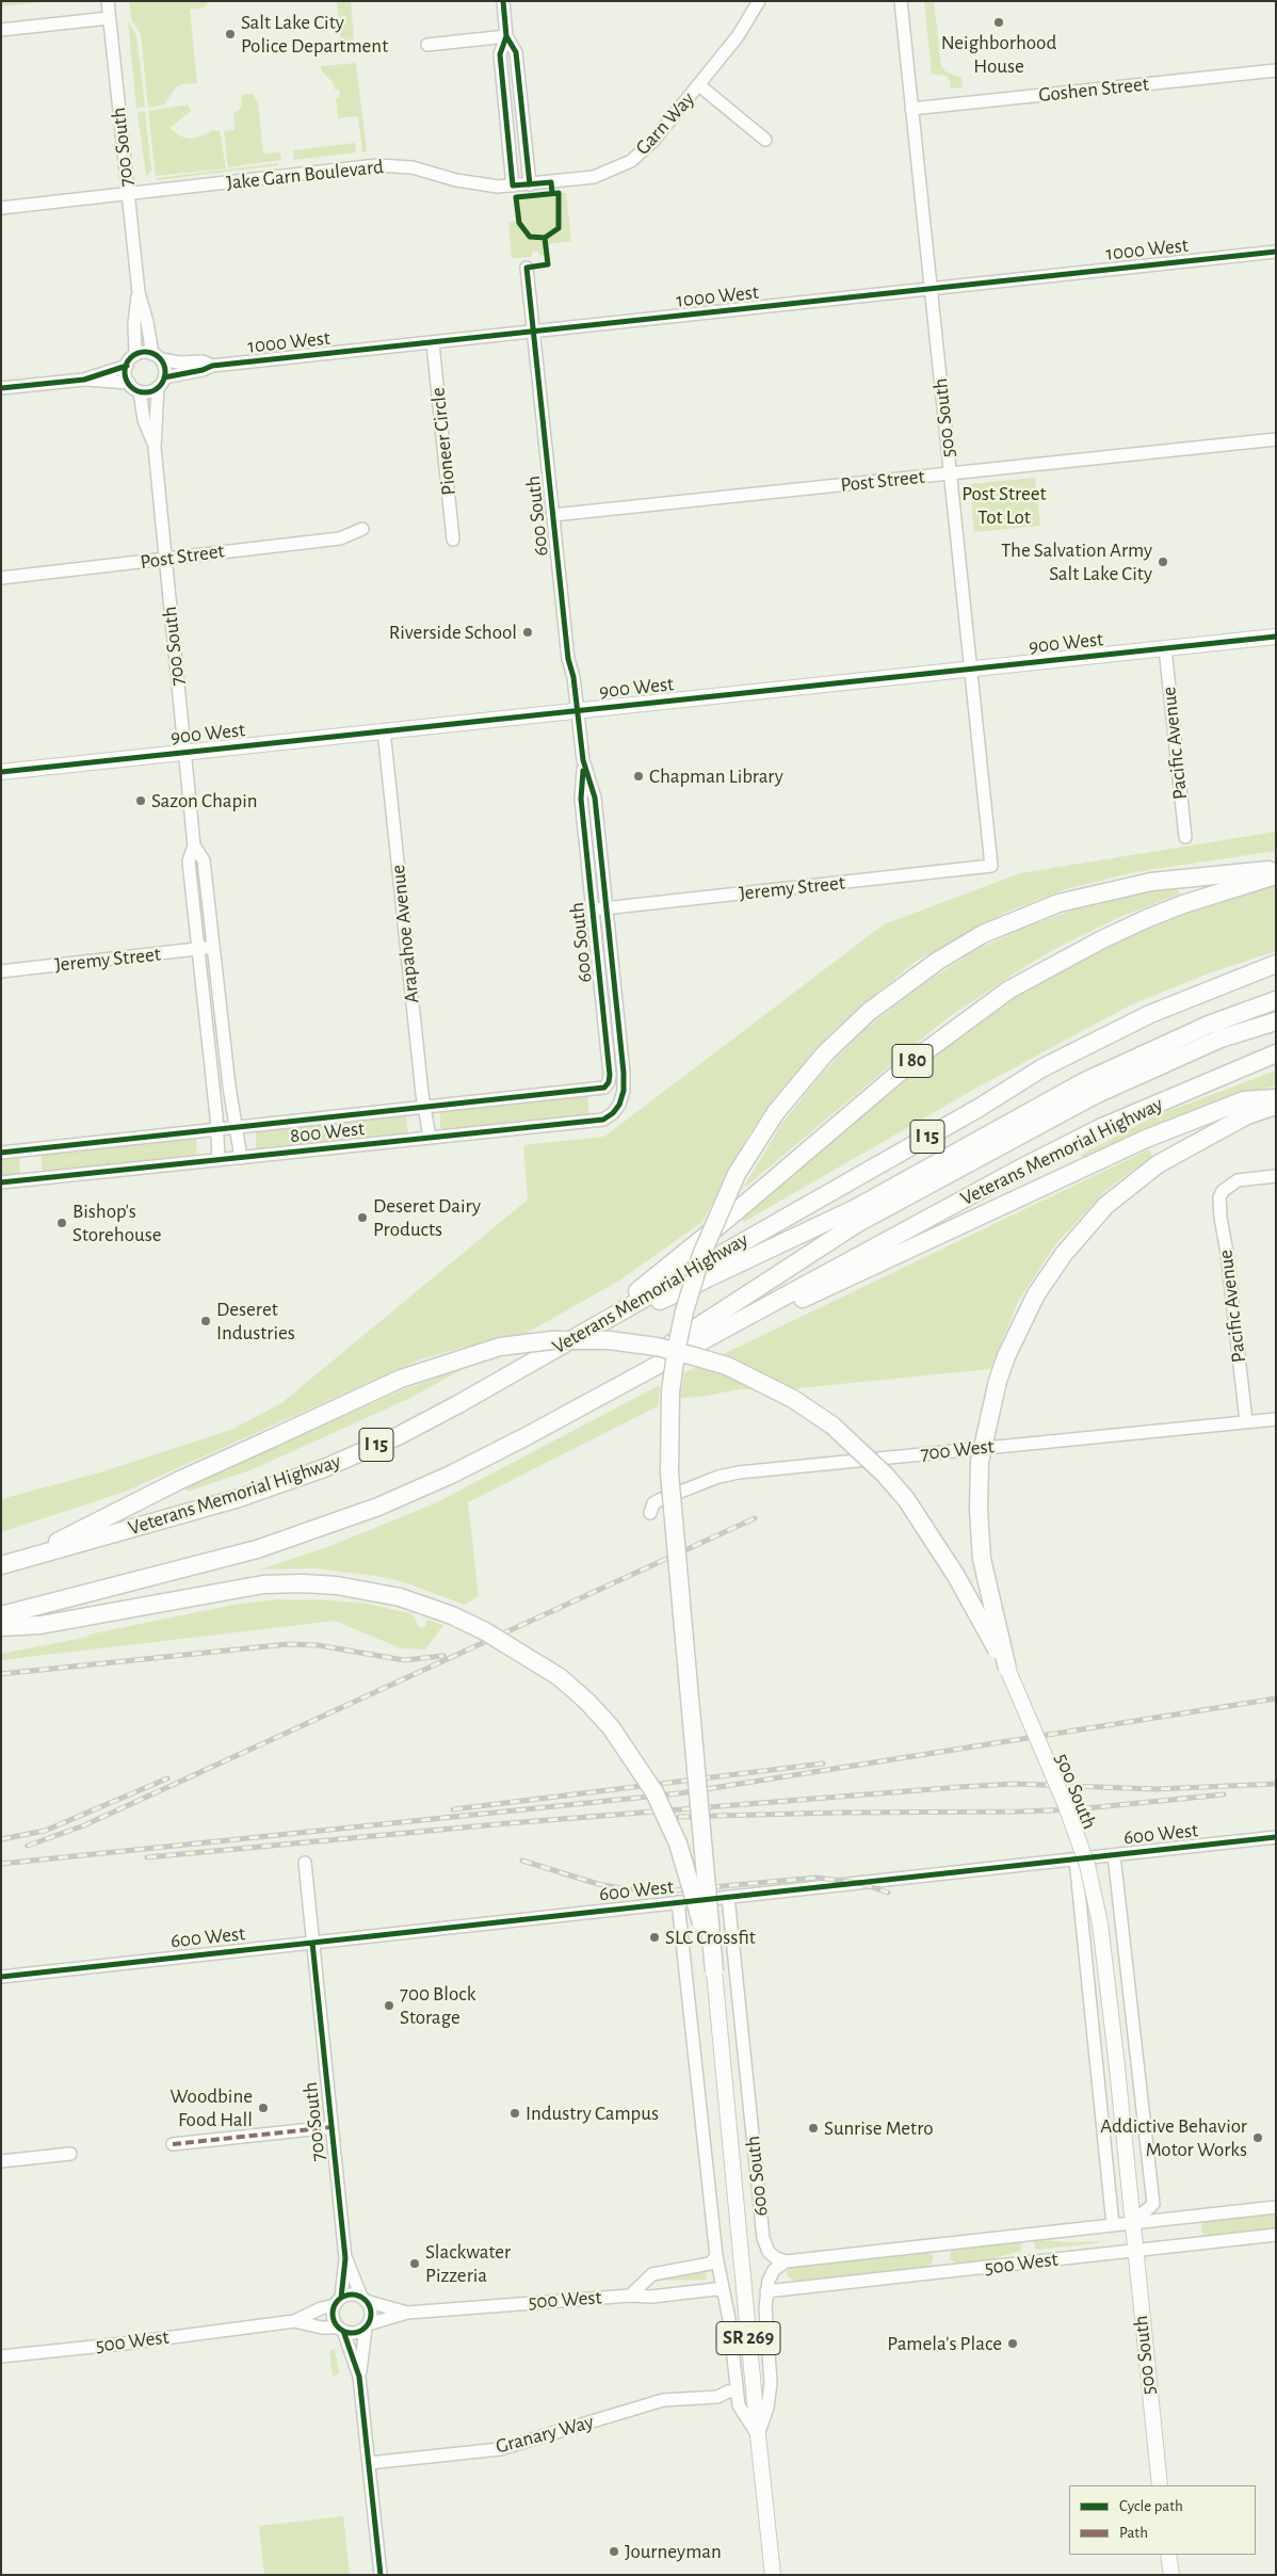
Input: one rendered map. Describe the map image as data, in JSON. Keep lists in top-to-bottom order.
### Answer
{
  "streets": {
    "highway": ["I 80", "I 15", "Veterans Memorial Highway"],
    "main road": [
      "500 South",
      "600 South",
      "900 West",
      "SR 269"
    ],
    "street": [
      "Goshen Street",
      "Garn Way",
      "700 South",
      "Jake Garn Boulevard",
      "1000 West",
      "Pioneer Circle",
      "Post Street",
      "Pacific Avenue",
      "Jeremy Street",
      "Arapahoe Avenue",
      "800 West",
      "700 West",
      "600 West",
      "500 West",
      "Granary Way"
    ]
  },
  "crossings": [
    ["Goshen Street", "500 South"],
    ["Garn Way", "Jake Garn Boulevard"],
    ["700 South", "Jake Garn Boulevard"],
    ["700 South", "1000 West"],
    ["700 South", "Post Street"],
    ["700 South", "900 West"],
    ["700 South", "Jeremy Street"],
    ["700 South", "800 West"],
    ["700 South", "600 West"],
    ["700 South", "500 West"],
    ["1000 West", "500 South"],
    ["1000 West", "Pioneer Circle"],
    ["1000 West", "600 South"],
    ["500 South", "Post Street"],
    ["500 South", "900 West"],
    ["500 South", "Jeremy Street"],
    ["500 South", "600 West"],
    ["500 South", "500 West"],
    ["Post Street", "600 South"],
    ["600 South", "900 West"],
    ["600 South", "Jeremy Street"],
    ["600 South", "800 West"],
    ["600 South", "600 West"],
    ["600 South", "500 West"],
    ["600 South", "Granary Way"],
    ["900 West", "Pacific Avenue"],
    ["900 West", "Arapahoe Avenue"],
    ["Pacific Avenue", "700 West"],
    ["Arapahoe Avenue", "800 West"],
    ["I 80", "Veterans Memorial Highway"]
  ],
  "parks": ["Post Street Tot Lot"],
  "places": [
    "Neighborhood House",
    "Salt Lake City Police Department",
    "The Salvation Army Salt Lake City",
    "Riverside School",
    "Chapman Library",
    "Sazon Chapin",
    "Deseret Dairy Products",
    "Bishop's Storehouse",
    "Deseret Industries",
    "SLC Crossfit",
    "700 Block Storage",
    "Woodbine Food Hall",
    "Industry Campus",
    "Sunrise Metro",
    "Addictive Behavior Motor Works",
    "Slackwater Pizzeria",
    "Pamela's Place",
    "Journeyman"
  ],
  "legend": ["Cycle path", "Path"]
}
